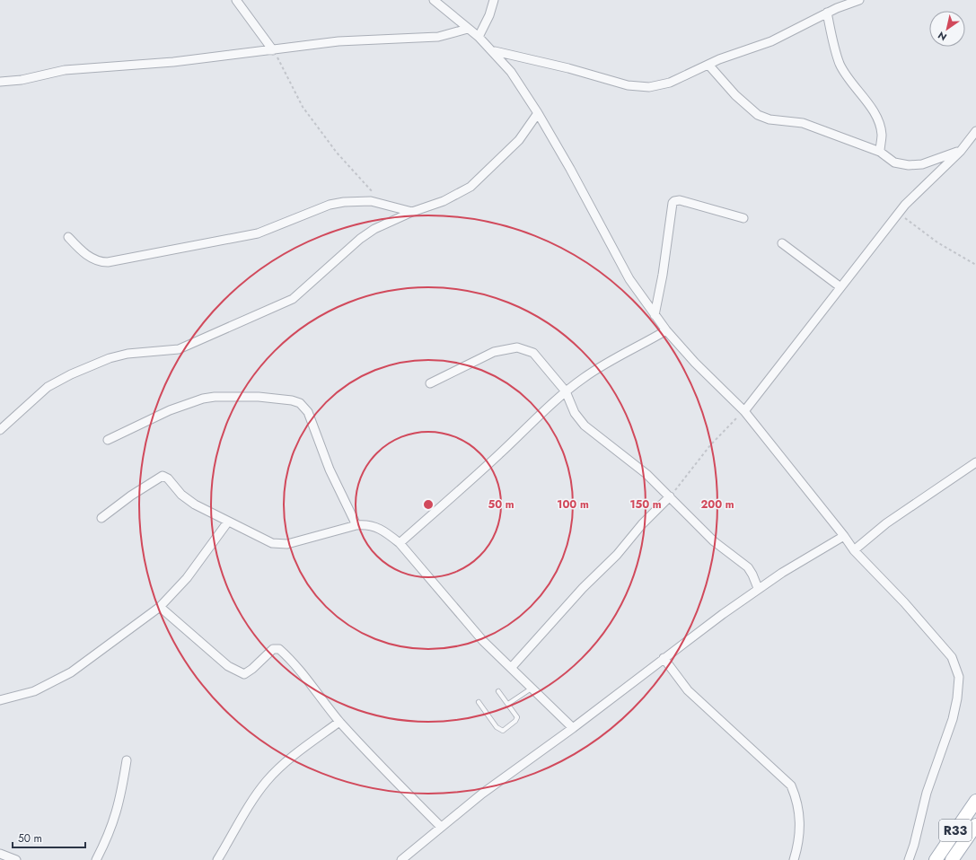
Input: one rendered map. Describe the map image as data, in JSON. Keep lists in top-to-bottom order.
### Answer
{
  "streets": {
    "main road": ["R33"]
  },
  "scale_bar": "50 m",
  "north": "bottom left",
  "rings": [
    "50 m",
    "100 m",
    "150 m",
    "200 m"
  ]
}
